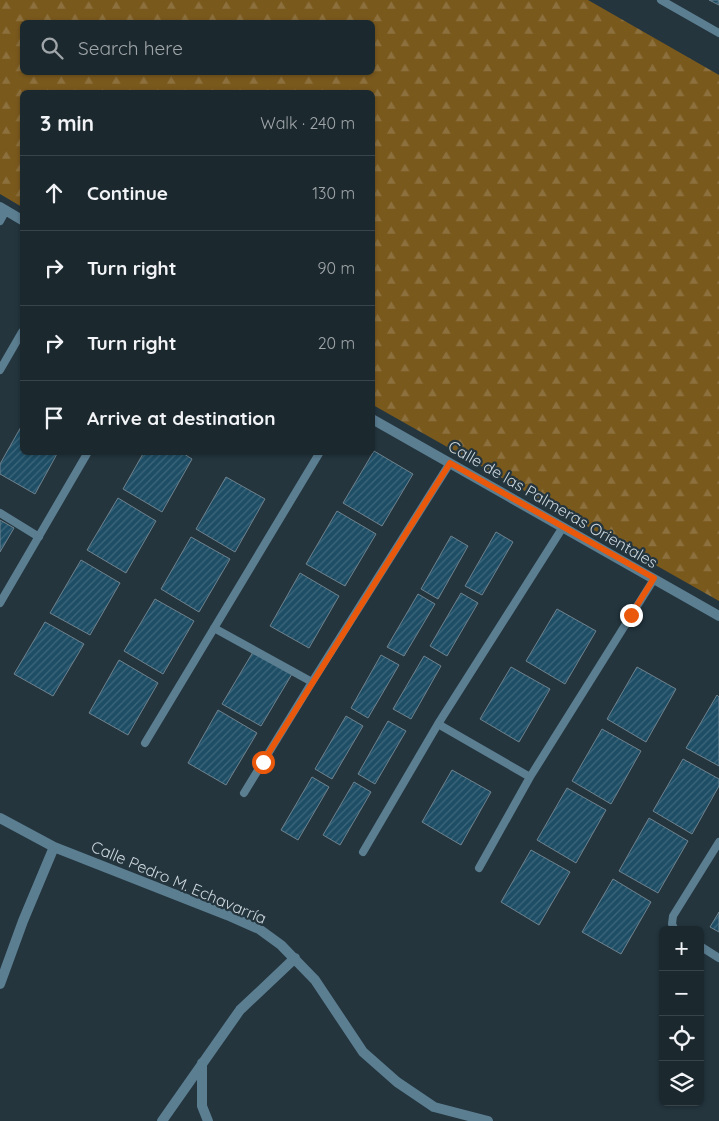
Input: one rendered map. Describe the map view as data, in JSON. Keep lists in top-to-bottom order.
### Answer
{
  "streets": {
    "street": ["Calle de las Palmeras Orientales", "Calle Pedro M. Echavarría"]
  },
  "page": {
    "search": "Search here",
    "heading": ["3 min", "Walk · 240 m"],
    "list": [
      ["Continue", "130 m"],
      ["Turn right", "90 m"],
      ["Turn right", "20 m"],
      "Arrive at destination"
    ],
    "map_buttons": ["+", "−"]
  }
}
